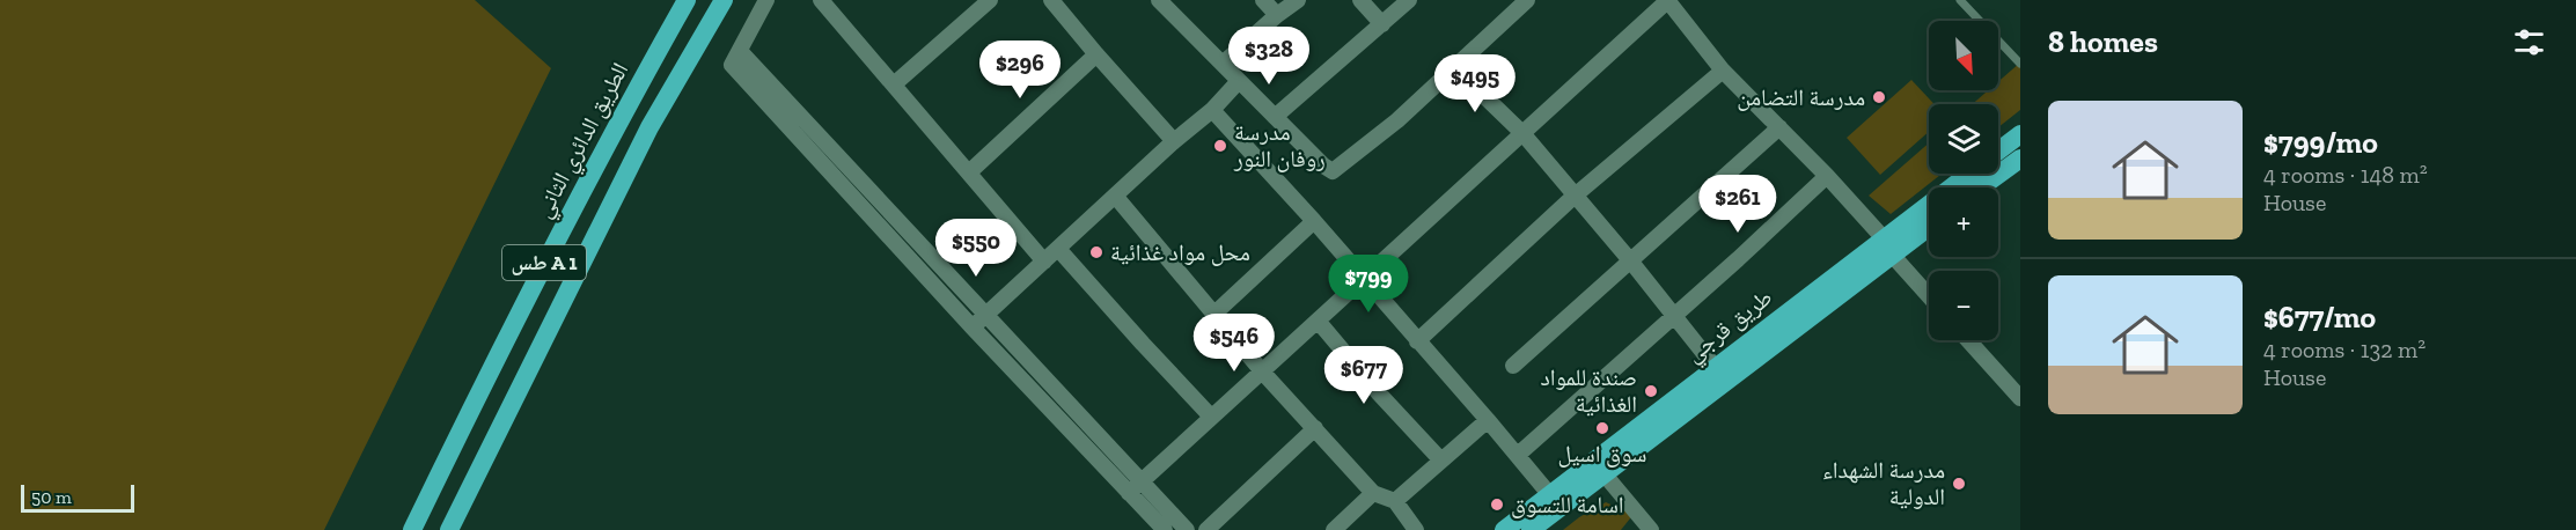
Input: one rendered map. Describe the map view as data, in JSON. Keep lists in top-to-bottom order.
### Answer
{
  "streets": {
    "highway": ["الطريق الدائري الثاني", "طس A 1", "طريق قرجي"]
  },
  "places": [
    "مدرسة التضامن",
    "مدرسة روفان النور",
    "محل مواد غذائية",
    "صندة للمواد الغذائية",
    "سوق اسيل",
    "مدرسة الشهداء الدولية",
    "اسامة للتسوق"
  ],
  "scale_bar": "50 m",
  "north": "bottom right",
  "page": {
    "heading": "8 homes",
    "map_buttons": ["+", "−"],
    "price": [
      "$328",
      "$296",
      "$495",
      "$261",
      "$550",
      "$799",
      "$546",
      "$677"
    ],
    "list": [
      {
        "name": "$799/mo",
        "note": "4 rooms · 148 m² · House"
      },
      {
        "name": "$677/mo",
        "note": "4 rooms · 132 m² · House"
      }
    ],
    "scale": "50 m"
  }
}
